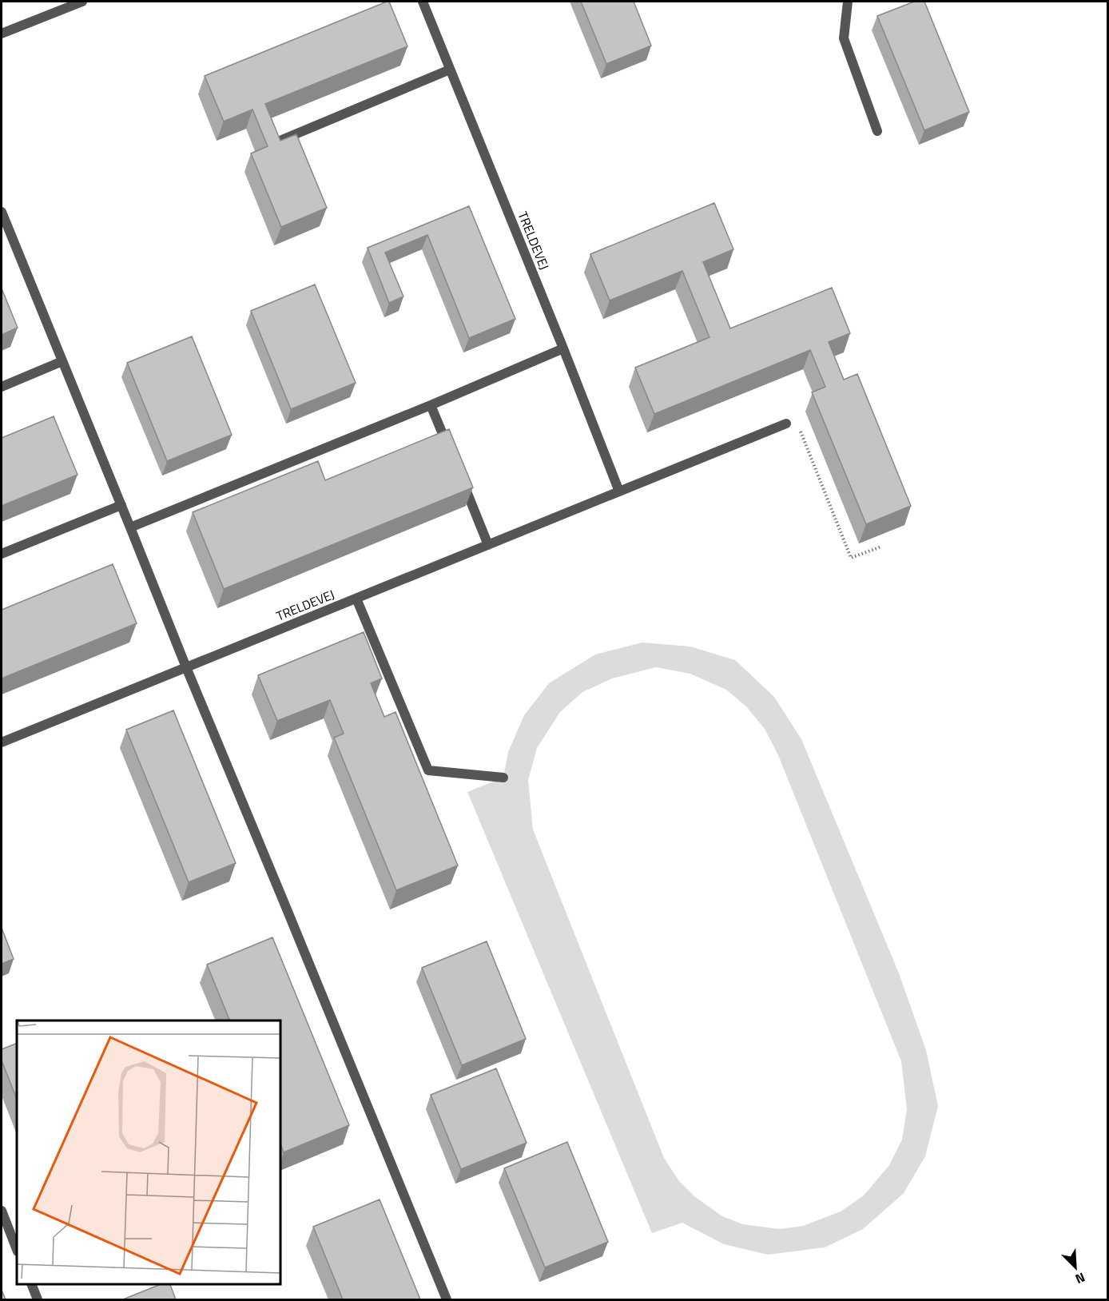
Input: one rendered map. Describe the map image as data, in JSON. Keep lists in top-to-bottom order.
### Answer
{
  "streets": {
    "lane": ["TRELDEVEJ"]
  },
  "north": "bottom right"
}
